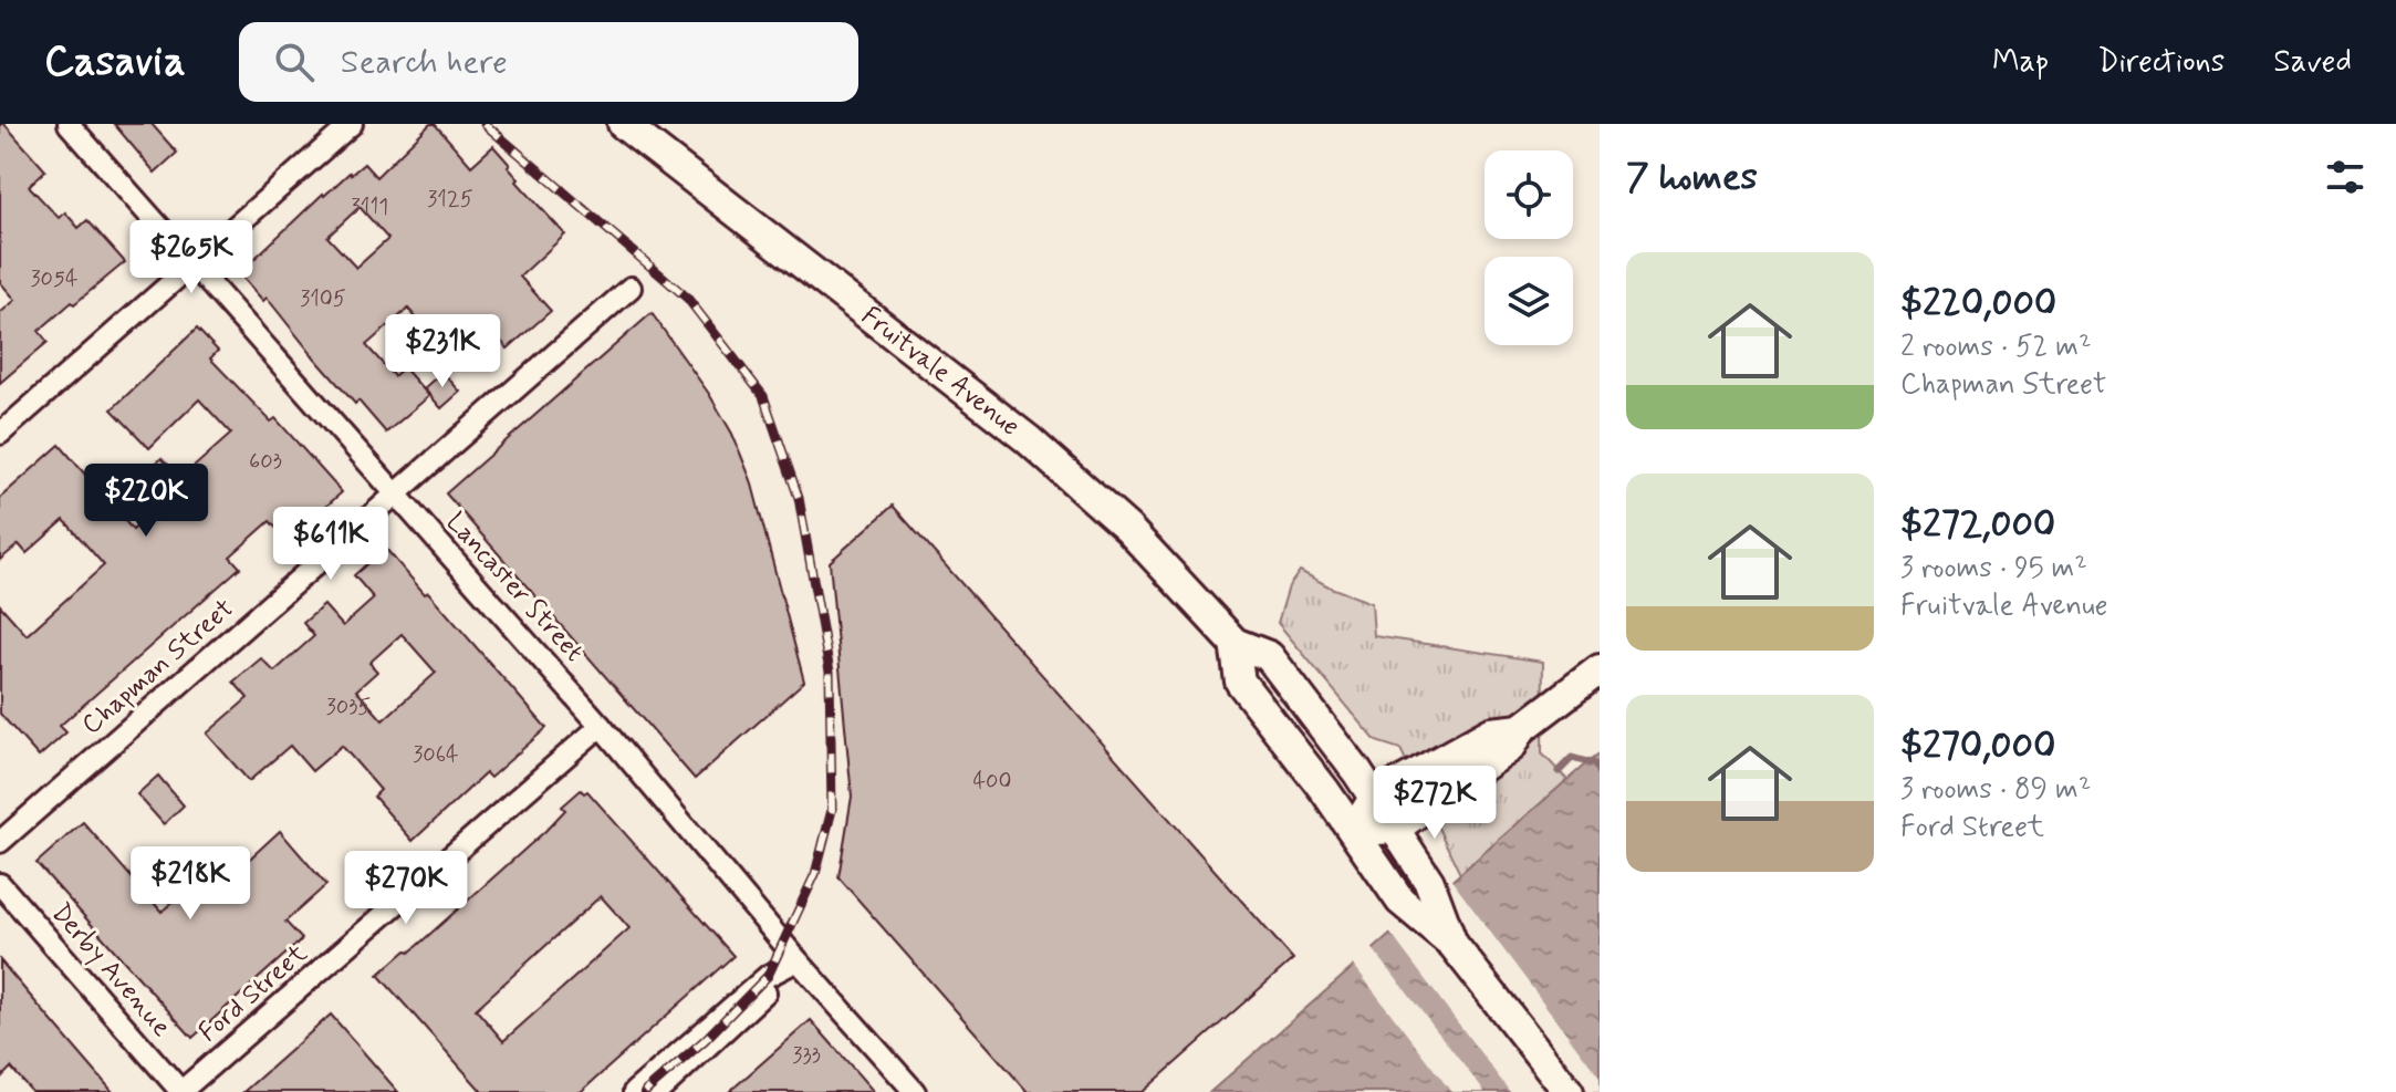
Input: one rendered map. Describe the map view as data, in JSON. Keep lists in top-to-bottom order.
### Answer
{
  "streets": {
    "main road": ["Fruitvale Avenue"],
    "street": [
      "Lancaster Street",
      "Chapman Street",
      "Derby Avenue",
      "Ford Street"
    ]
  },
  "crossings": [
    ["Lancaster Street", "Chapman Street"],
    ["Lancaster Street", "Ford Street"],
    ["Derby Avenue", "Ford Street"]
  ],
  "house_numbers": [
    "3125",
    "3111",
    "3054",
    "3105",
    "603",
    "3035",
    "3064",
    "400",
    "333"
  ],
  "page": {
    "header": "Casavia",
    "search": "Search here",
    "nav": ["Map", "Directions", "Saved"],
    "heading": "7 homes",
    "price": [
      "$265K",
      "$231K",
      "$220K",
      "$611K",
      "$272K",
      "$218K",
      "$270K"
    ],
    "list": [
      {
        "name": "$220,000",
        "note": "2 rooms · 52 m² · Chapman Street"
      },
      {
        "name": "$272,000",
        "note": "3 rooms · 95 m² · Fruitvale Avenue"
      },
      {
        "name": "$270,000",
        "note": "3 rooms · 89 m² · Ford Street"
      }
    ]
  }
}
